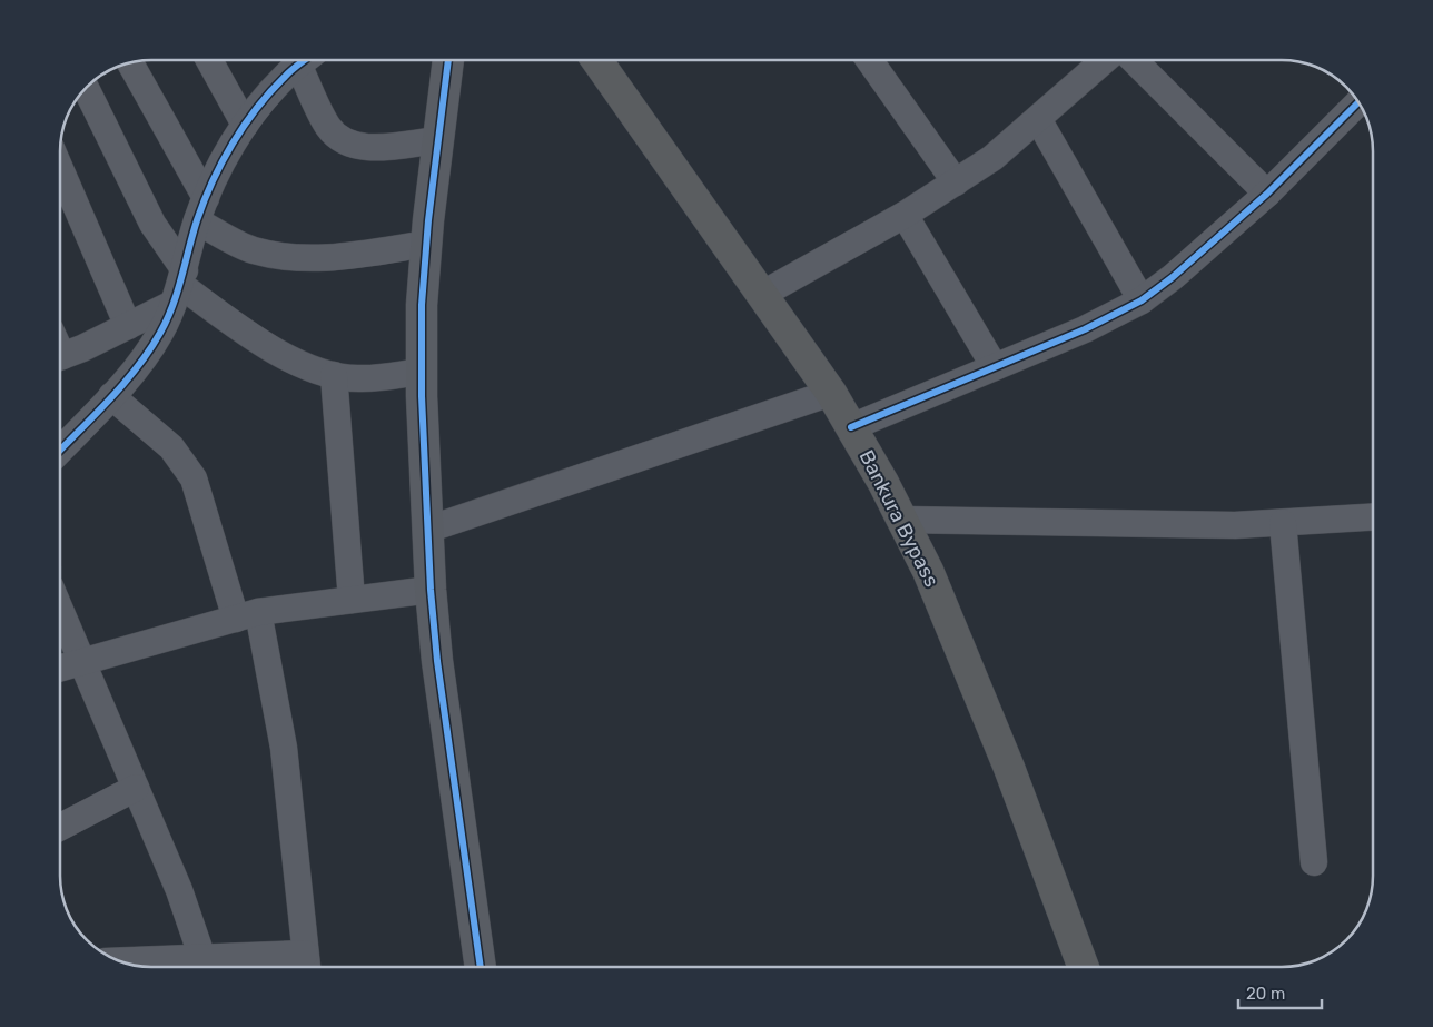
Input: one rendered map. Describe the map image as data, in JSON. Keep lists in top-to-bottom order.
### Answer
{
  "streets": {
    "highway": ["Bankura Bypass"]
  },
  "scale_bar": "20 m"
}
